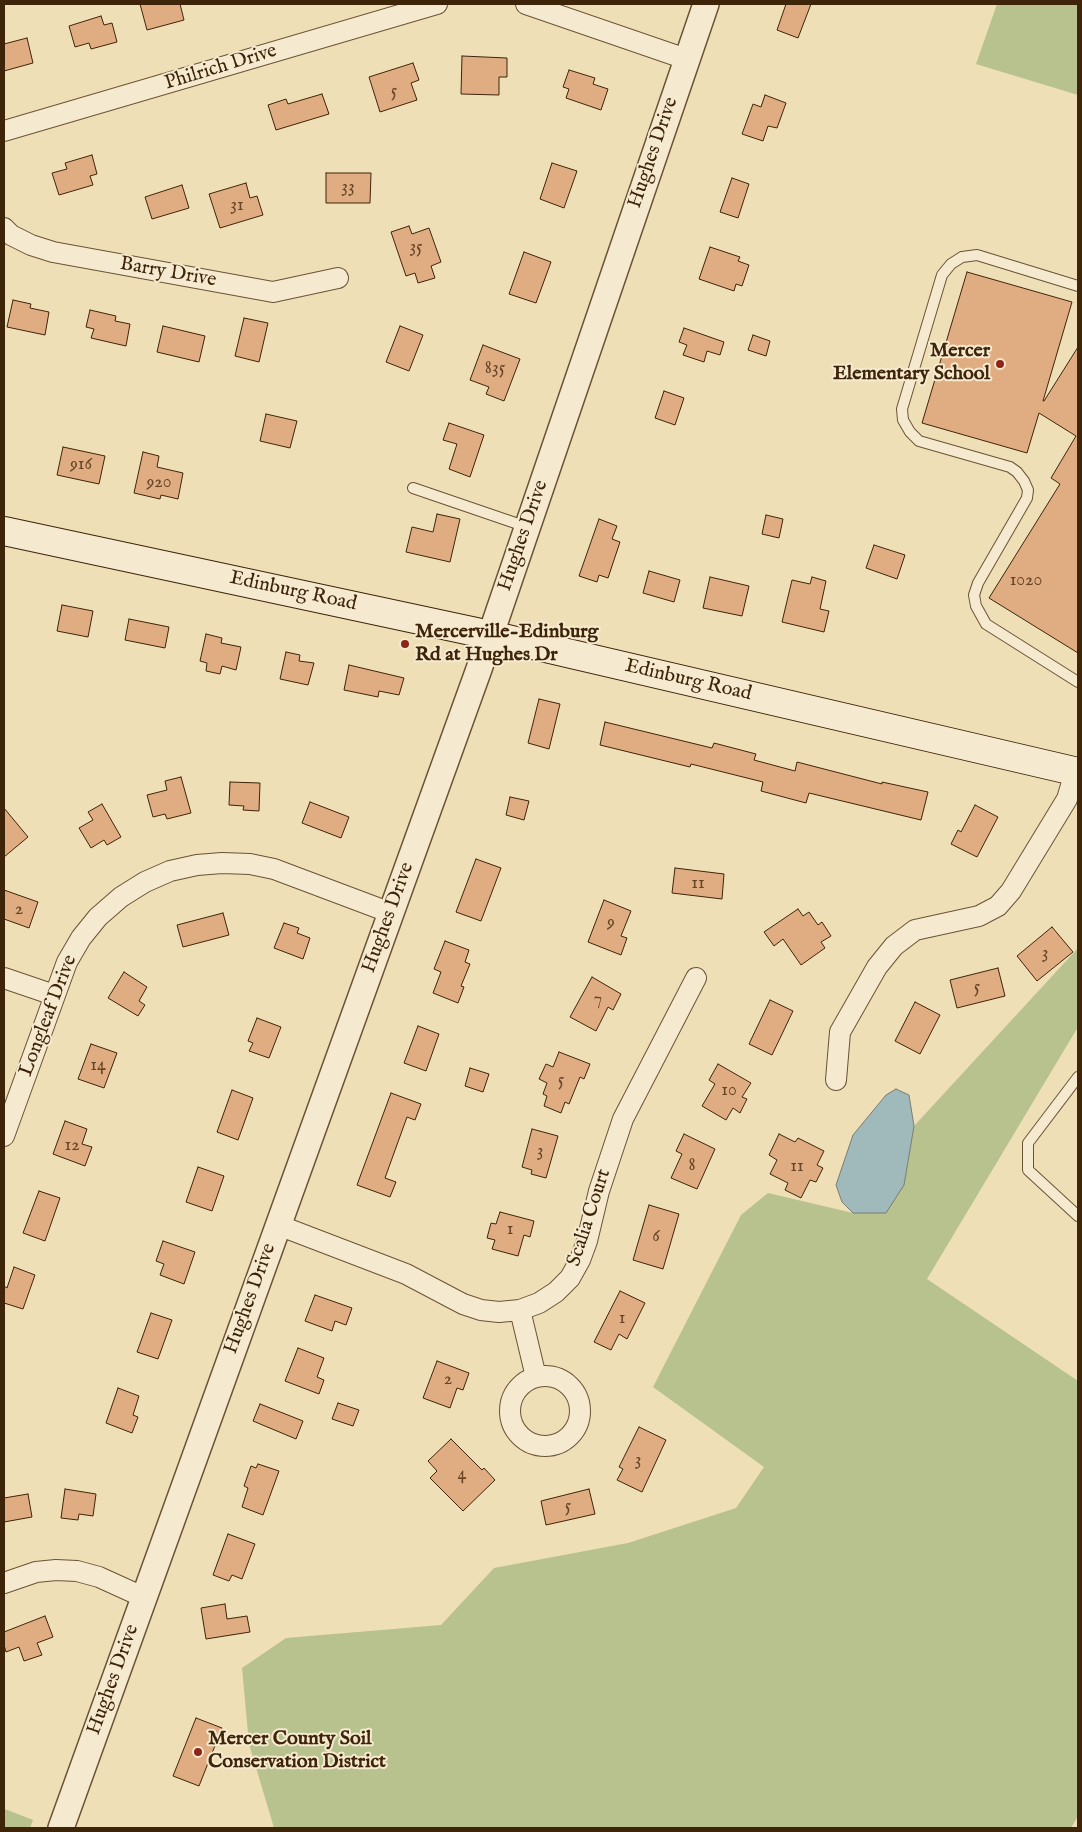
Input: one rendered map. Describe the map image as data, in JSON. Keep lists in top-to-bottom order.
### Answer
{
  "streets": {
    "main road": ["Edinburg Road"],
    "street": [
      "Philrich Drive",
      "Hughes Drive",
      "Barry Drive",
      "Longleaf Drive",
      "Scalia Court"
    ]
  },
  "crossings": [
    ["Hughes Drive", "Edinburg Road"],
    ["Hughes Drive", "Longleaf Drive"],
    ["Hughes Drive", "Scalia Court"]
  ],
  "places": ["Mercer Elementary School", "Mercerville-Edinburg Rd at Hughes Dr", "Mercer County Soil Conservation District"],
  "house_numbers": [
    "5",
    "33",
    "31",
    "35",
    "835",
    "916",
    "920",
    "1020",
    "11",
    "2",
    "9",
    "3",
    "5",
    "7",
    "14",
    "5",
    "10",
    "12",
    "3",
    "8",
    "11",
    "1",
    "6",
    "1",
    "2",
    "3",
    "4",
    "5"
  ]
}
